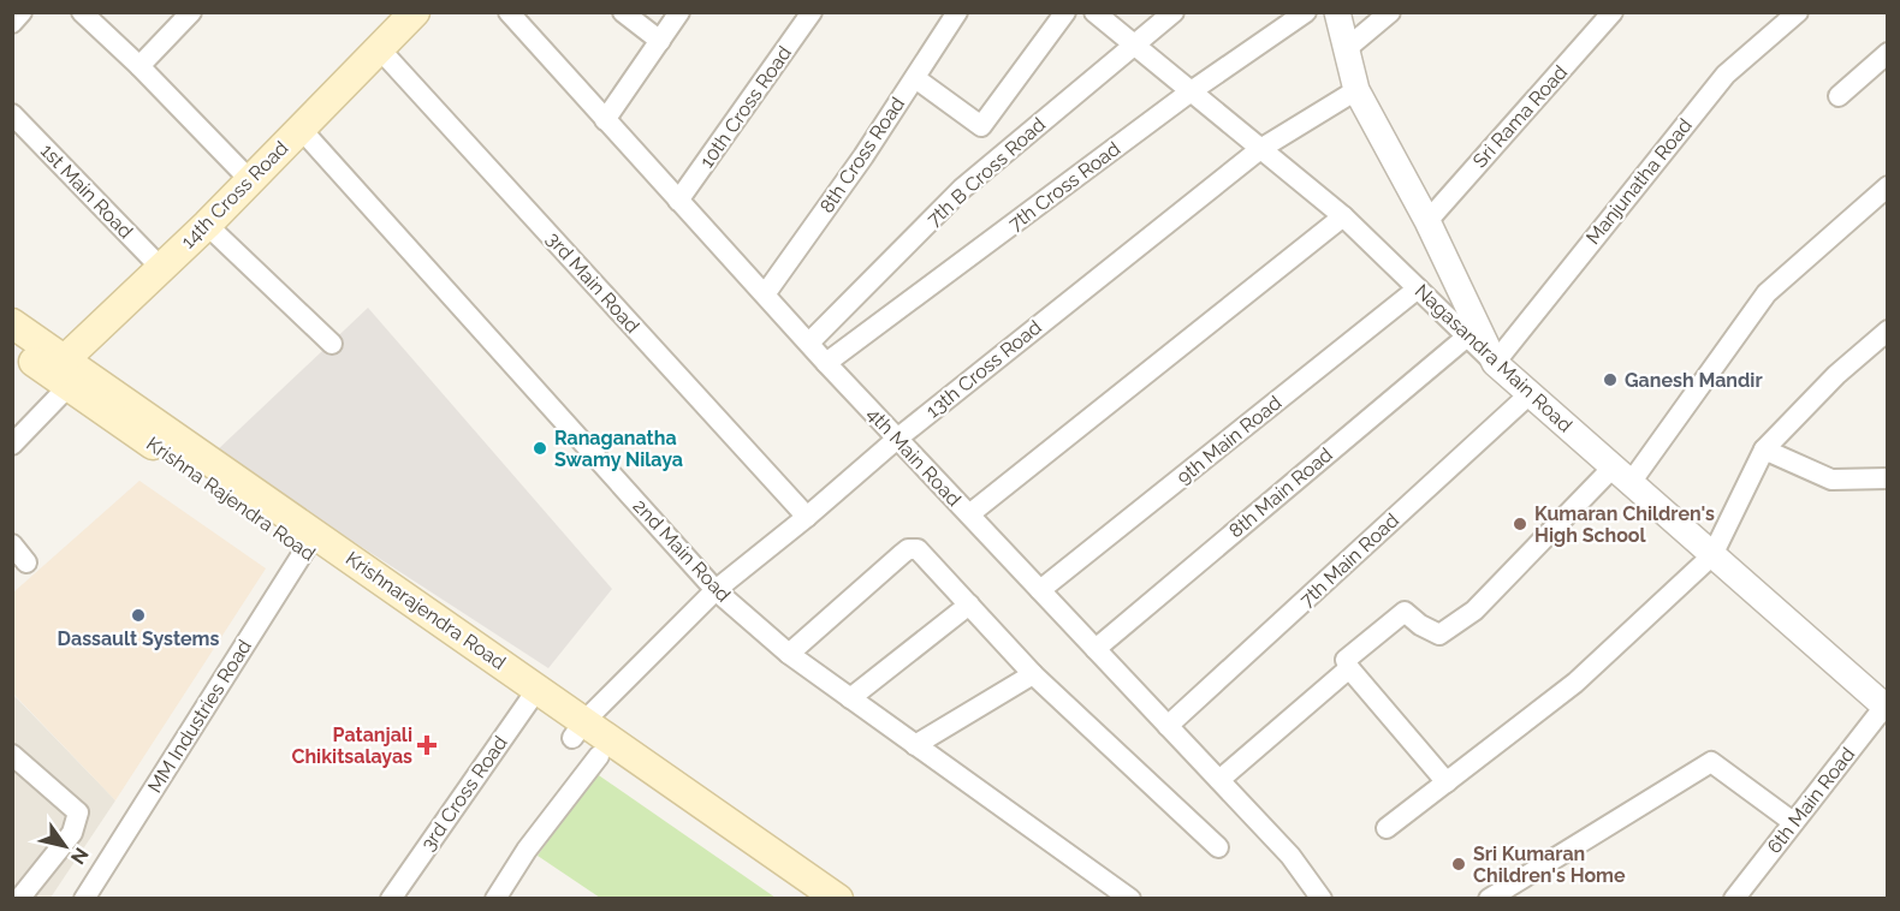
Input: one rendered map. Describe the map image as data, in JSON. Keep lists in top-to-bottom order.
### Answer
{
  "streets": {
    "main road": ["14th Cross Road", "Krishnarajendra Road"],
    "street": [
      "10th Cross Road",
      "Sri Rama Road",
      "8th Cross Road",
      "7th B Cross Road",
      "Manjunatha Road",
      "7th Cross Road",
      "1st Main Road",
      "3rd Main Road",
      "Nagasandra Main Road",
      "13th Cross Road",
      "9th Main Road",
      "4th Main Road",
      "8th Main Road",
      "2nd Main Road",
      "7th Main Road",
      "MM Industries Road",
      "3rd Cross Road",
      "6th Main Road"
    ]
  },
  "crossings": [
    ["10th Cross Road", "4th Main Road"],
    ["8th Cross Road", "4th Main Road"],
    ["7th B Cross Road", "Nagasandra Main Road"],
    ["7th B Cross Road", "4th Main Road"],
    ["Manjunatha Road", "Nagasandra Main Road"],
    ["7th Cross Road", "Nagasandra Main Road"],
    ["7th Cross Road", "4th Main Road"],
    ["1st Main Road", "14th Cross Road"],
    ["14th Cross Road", "3rd Main Road"],
    ["14th Cross Road", "2nd Main Road"],
    ["14th Cross Road", "Krishnarajendra Road"],
    ["3rd Main Road", "13th Cross Road"],
    ["Nagasandra Main Road", "13th Cross Road"],
    ["Nagasandra Main Road", "9th Main Road"],
    ["Nagasandra Main Road", "8th Main Road"],
    ["Nagasandra Main Road", "7th Main Road"],
    ["Nagasandra Main Road", "6th Main Road"],
    ["13th Cross Road", "4th Main Road"],
    ["13th Cross Road", "2nd Main Road"],
    ["13th Cross Road", "Krishnarajendra Road"],
    ["9th Main Road", "4th Main Road"],
    ["4th Main Road", "8th Main Road"],
    ["4th Main Road", "7th Main Road"],
    ["Krishnarajendra Road", "MM Industries Road"],
    ["Krishnarajendra Road", "3rd Cross Road"]
  ],
  "places": {
    "other": [
      "Ganesh Mandir",
      "Ranaganatha Swamy Nilaya",
      "Kumaran Children's High School",
      "Dassault Systems",
      "Sri Kumaran Children's Home"
    ],
    "health": ["Patanjali Chikitsalayas"]
  },
  "north": "bottom right"
}
